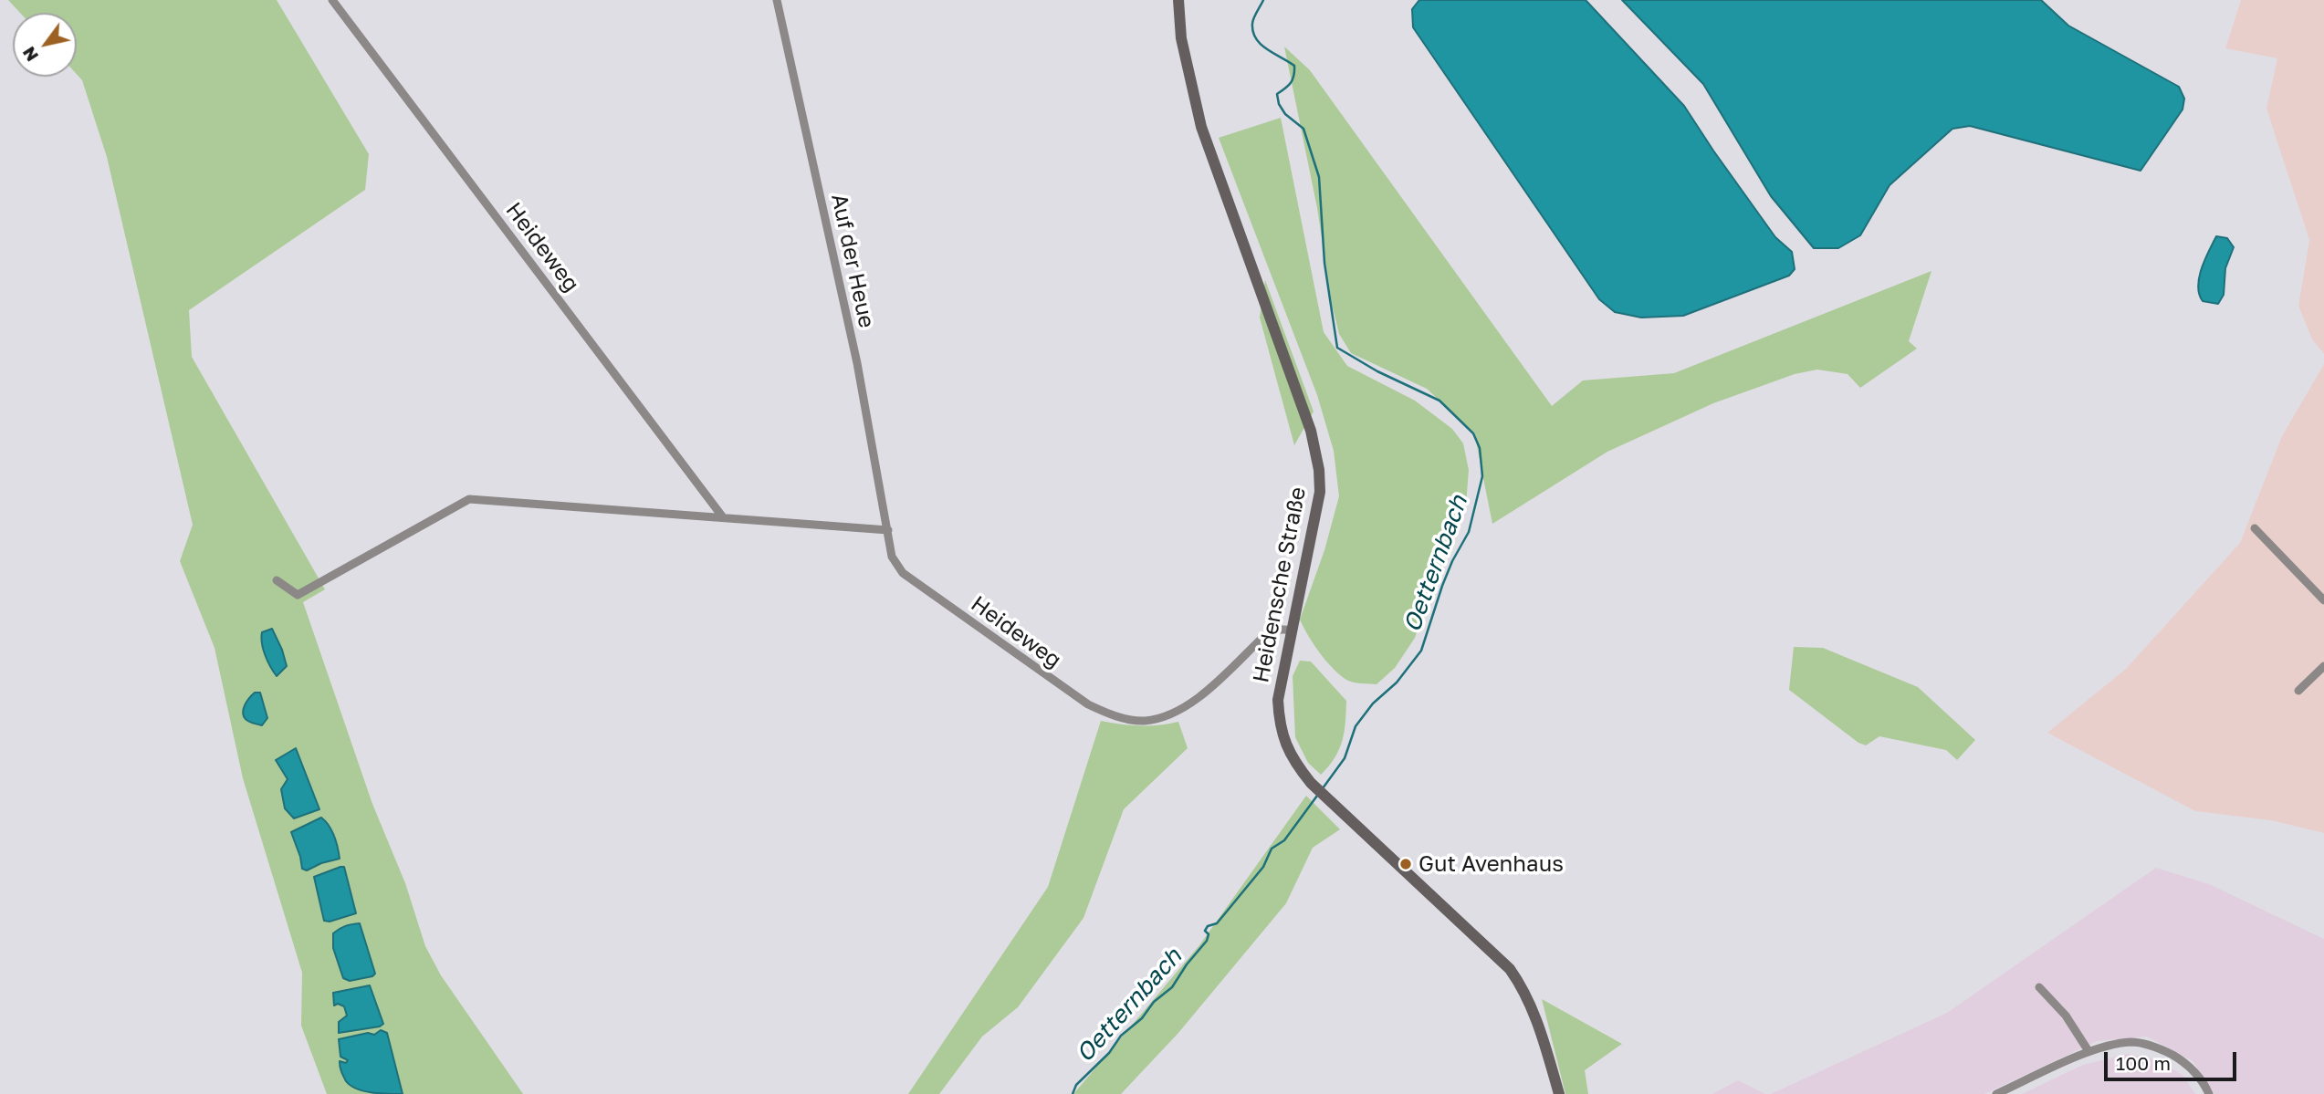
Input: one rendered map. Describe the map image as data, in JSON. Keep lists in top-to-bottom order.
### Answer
{
  "streets": {
    "main road": ["Heidensche Straße"],
    "street": ["Heideweg", "Auf der Heue"]
  },
  "crossings": [
    ["Heideweg", "Auf der Heue"],
    ["Heideweg", "Heidensche Straße"]
  ],
  "water": ["Oetternbach"],
  "places": ["Gut Avenhaus"],
  "scale_bar": "100 m",
  "north": "bottom left"
}
